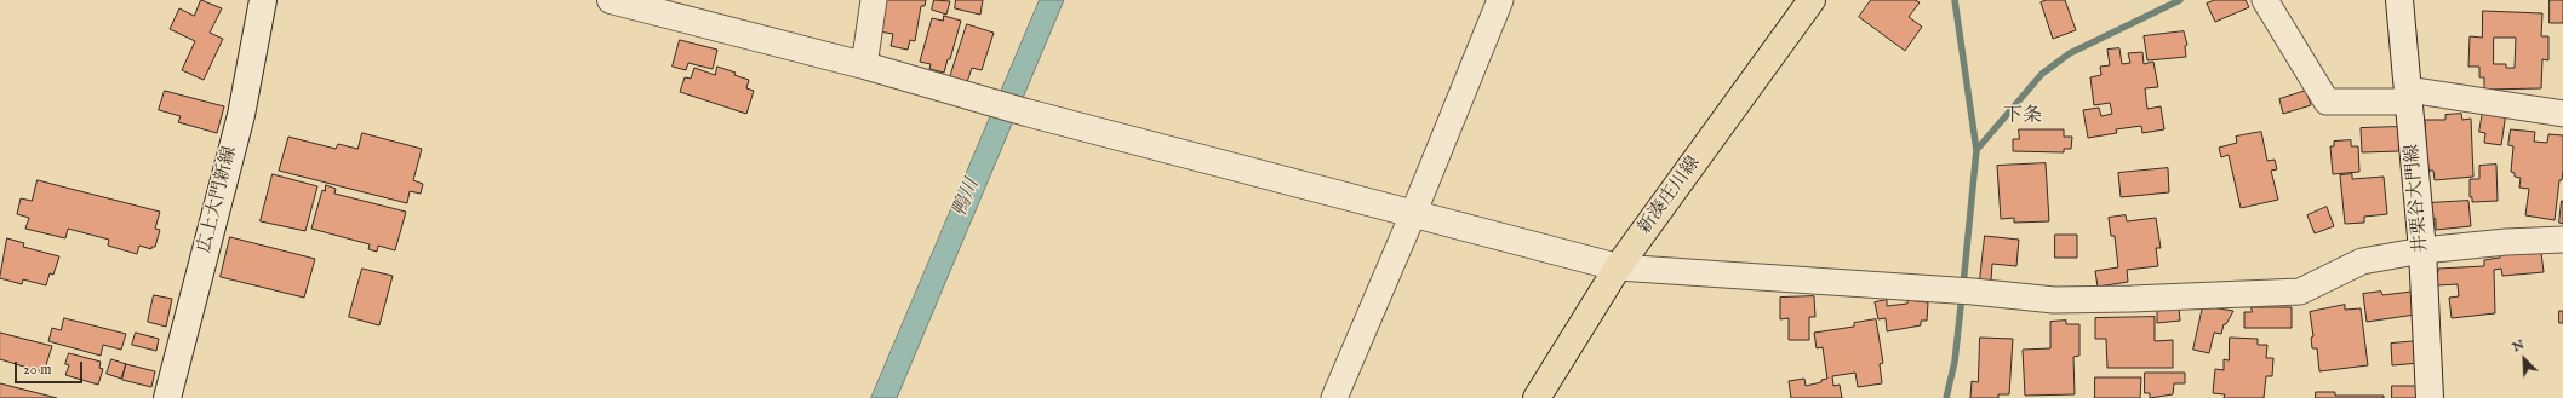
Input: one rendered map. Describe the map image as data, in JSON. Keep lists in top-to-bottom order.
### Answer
{
  "streets": {
    "main road": ["新湊庄川線"],
    "street": ["井栗谷大門線", "広上大門新線"]
  },
  "districts": ["下条"],
  "water": ["鴨川"],
  "scale_bar": "20 m",
  "north": "top left"
}
